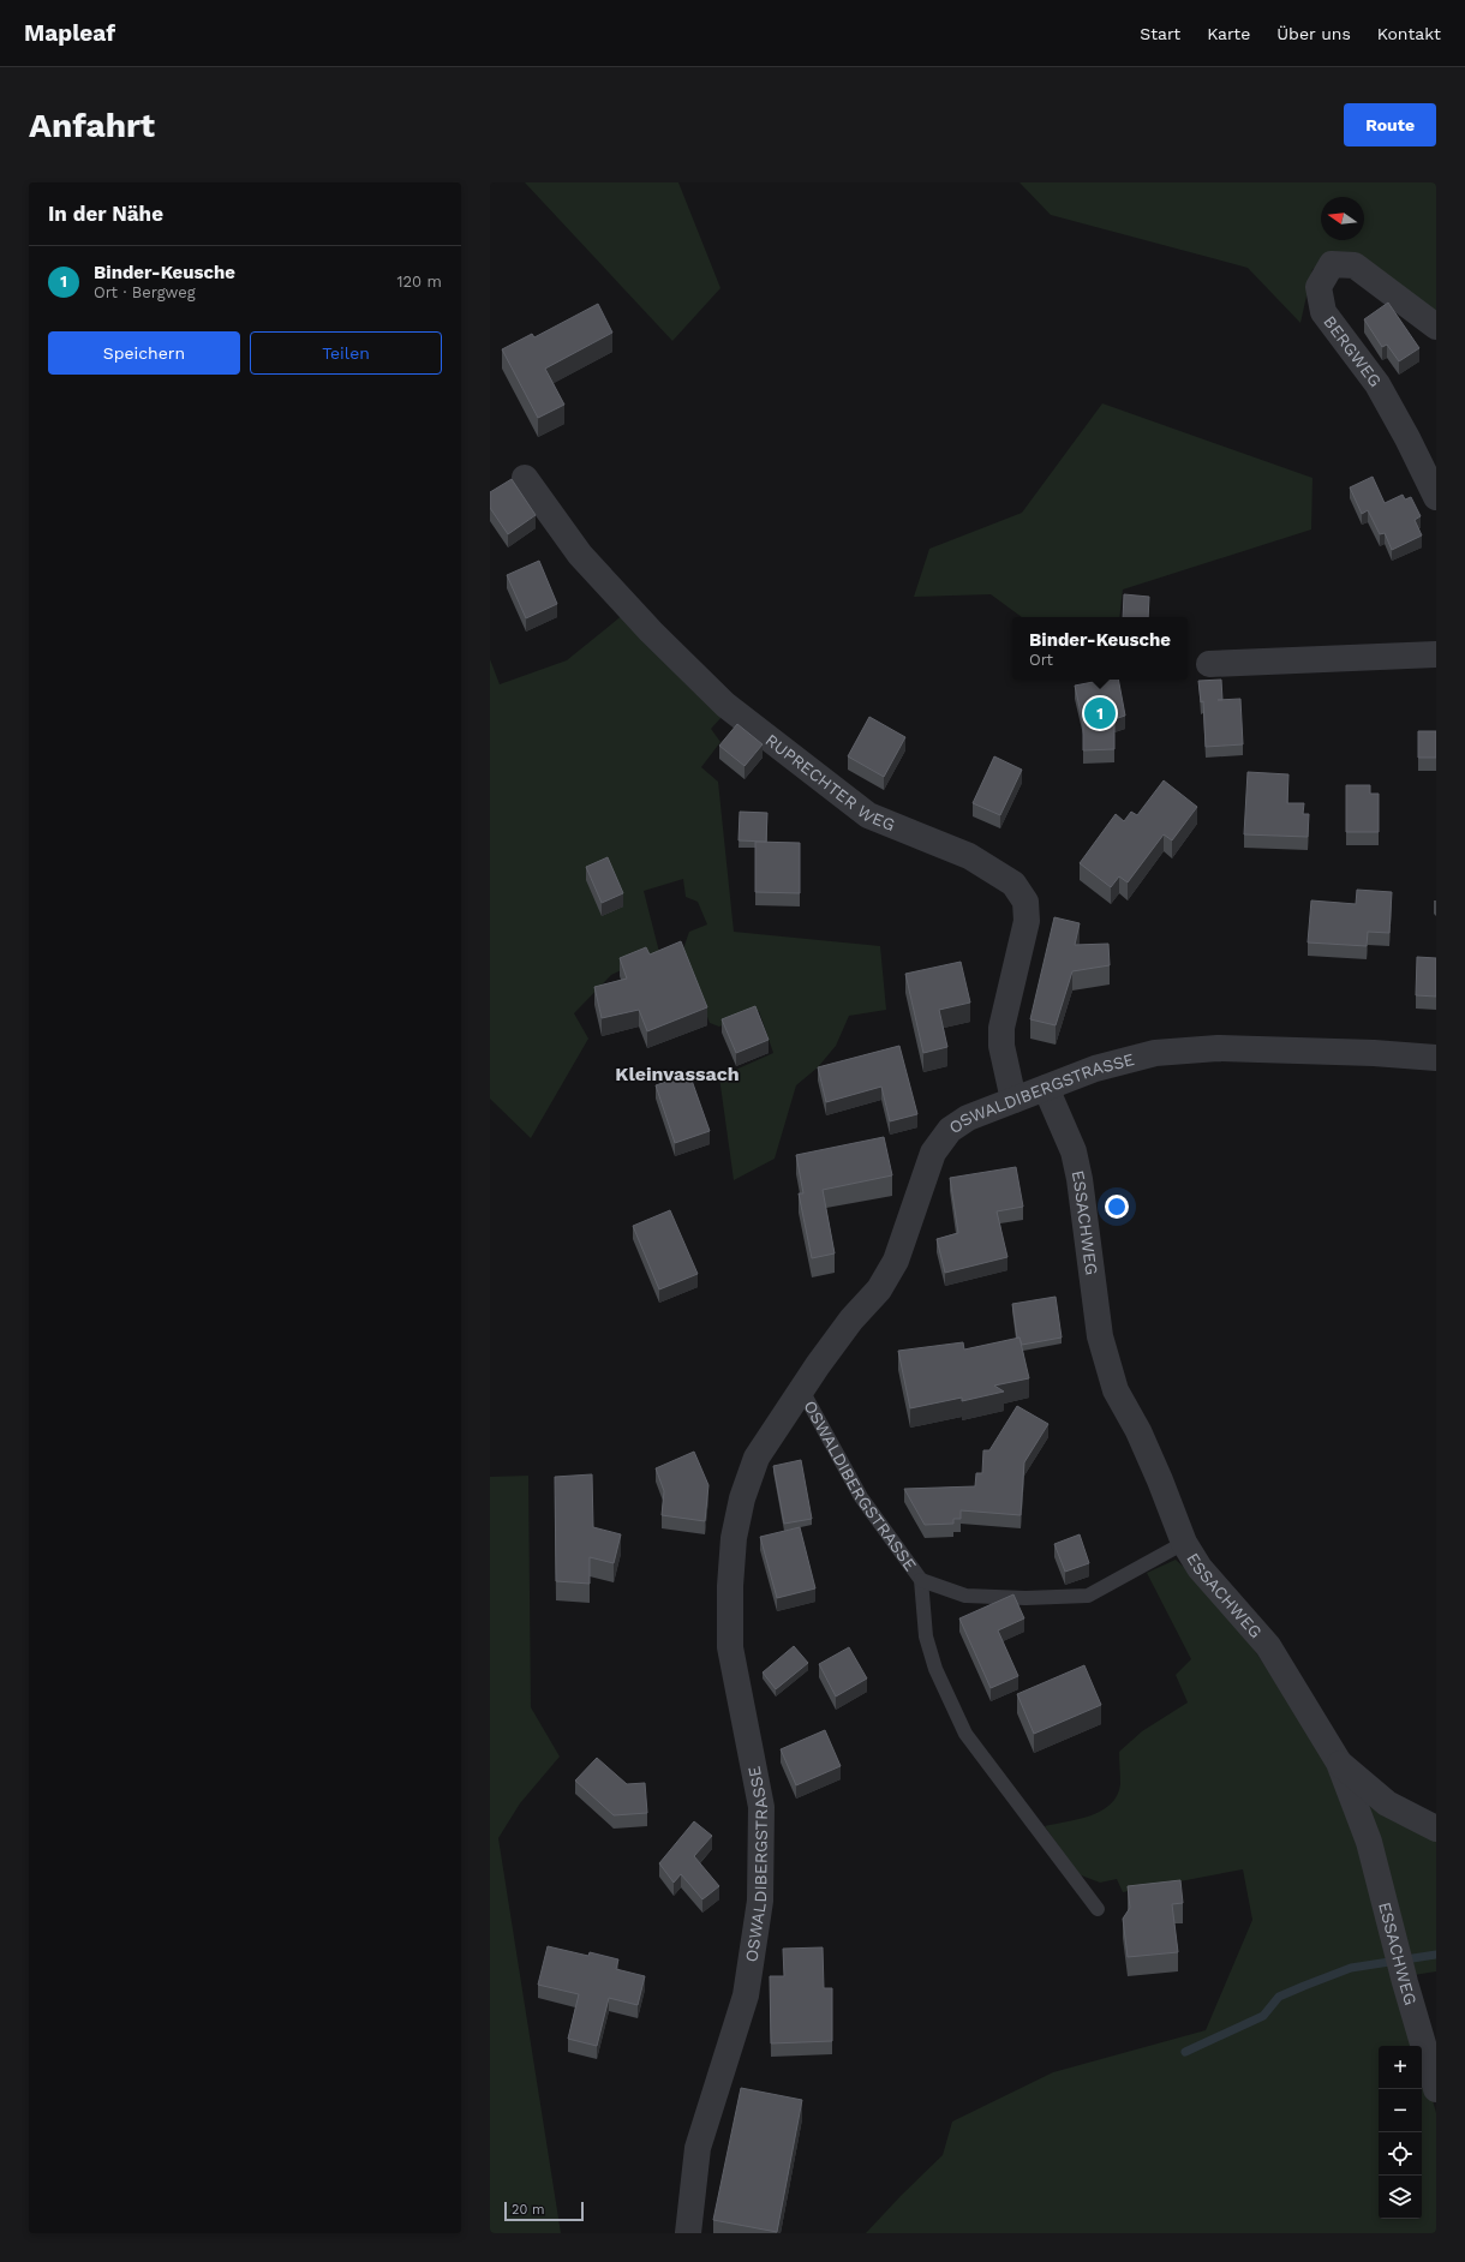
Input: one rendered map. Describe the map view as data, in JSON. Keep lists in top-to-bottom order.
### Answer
{
  "streets": {
    "street": [
      "BERGWEG",
      "RUPRECHTER WEG",
      "OSWALDIBERGSTRASSE",
      "ESSACHWEG"
    ]
  },
  "crossings": [
    ["RUPRECHTER WEG", "OSWALDIBERGSTRASSE"],
    ["OSWALDIBERGSTRASSE", "ESSACHWEG"]
  ],
  "districts": ["Kleinvassach"],
  "scale_bar": "20 m",
  "north": "left",
  "page": {
    "header": "Mapleaf",
    "nav": [
      "Start",
      "Karte",
      "Über uns",
      "Kontakt"
    ],
    "buttons": [
      "Route",
      ["Speichern", "Teilen"]
    ],
    "title": "Anfahrt",
    "heading": "In der Nähe",
    "list": [
      {
        "mark": "1",
        "name": "Binder-Keusche",
        "note": "Ort · Bergweg",
        "value": "120 m"
      }
    ],
    "popup": ["Binder-Keusche", "Ort"],
    "pins": "1",
    "map_buttons": ["+", "−"],
    "scale": "20 m"
  }
}
